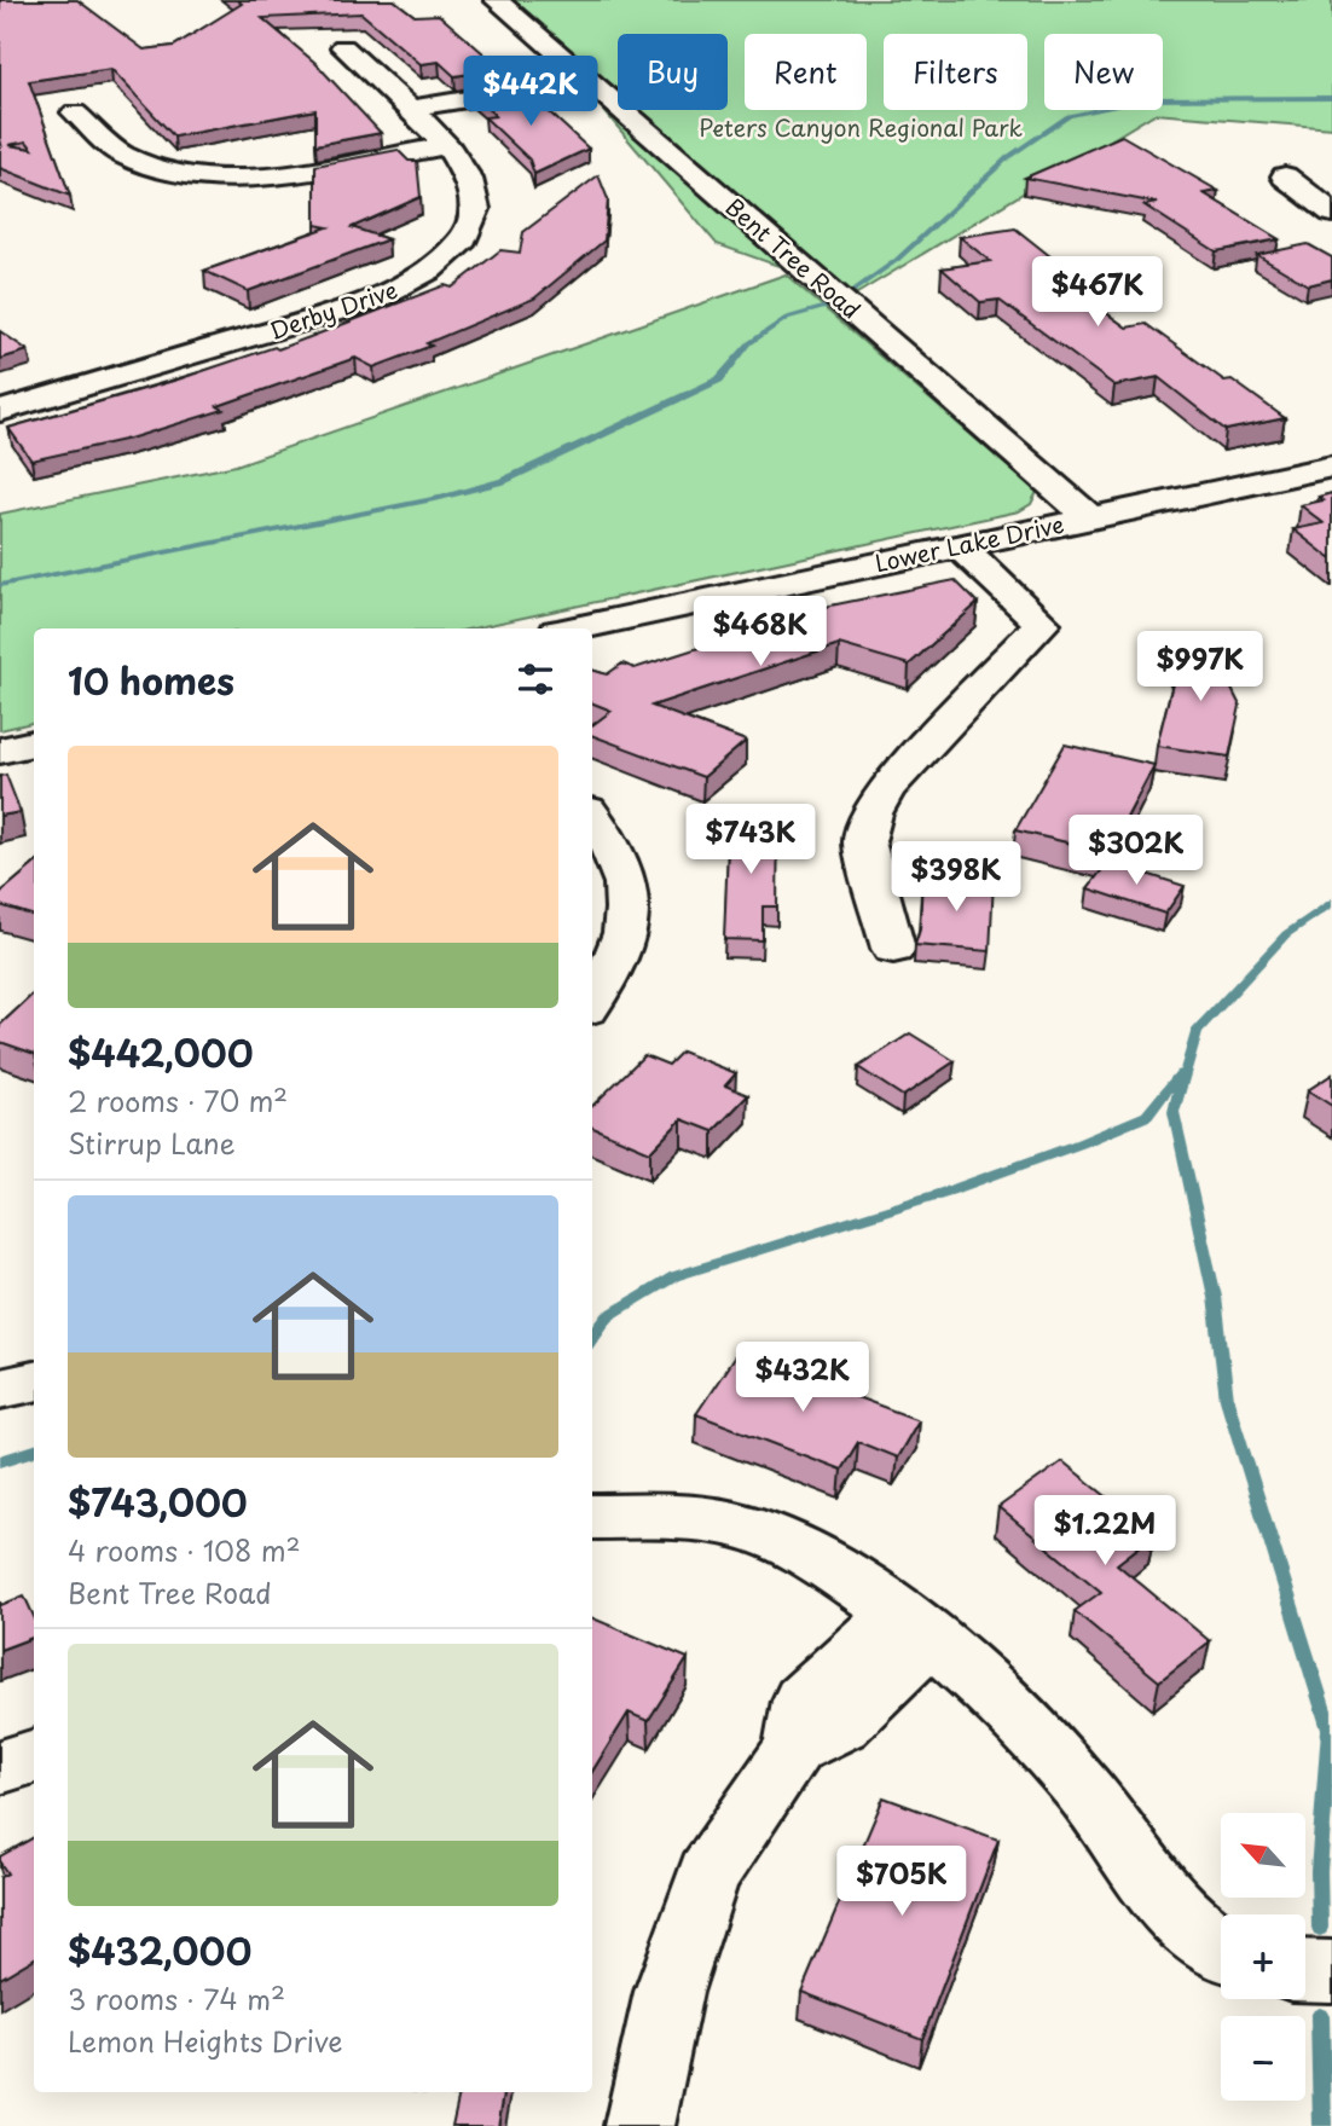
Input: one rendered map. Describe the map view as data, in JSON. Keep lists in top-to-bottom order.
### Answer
{
  "streets": {
    "street": ["Bent Tree Road", "Derby Drive", "Lower Lake Drive"]
  },
  "crossings": [
    ["Bent Tree Road", "Lower Lake Drive"]
  ],
  "parks": ["Peters Canyon Regional Park"],
  "north": "top left",
  "page": {
    "chip": [
      "Buy",
      "Rent",
      "Filters",
      "New"
    ],
    "price": [
      "$442K",
      "$467K",
      "$468K",
      "$997K",
      "$743K",
      "$302K",
      "$398K",
      "$432K",
      "$1.22M",
      "$705K"
    ],
    "heading": "10 homes",
    "list": [
      {
        "name": "$442,000",
        "note": "2 rooms · 70 m² · Stirrup Lane"
      },
      {
        "name": "$743,000",
        "note": "4 rooms · 108 m² · Bent Tree Road"
      },
      {
        "name": "$432,000",
        "note": "3 rooms · 74 m² · Lemon Heights Drive"
      }
    ],
    "map_buttons": ["+", "−"]
  }
}
